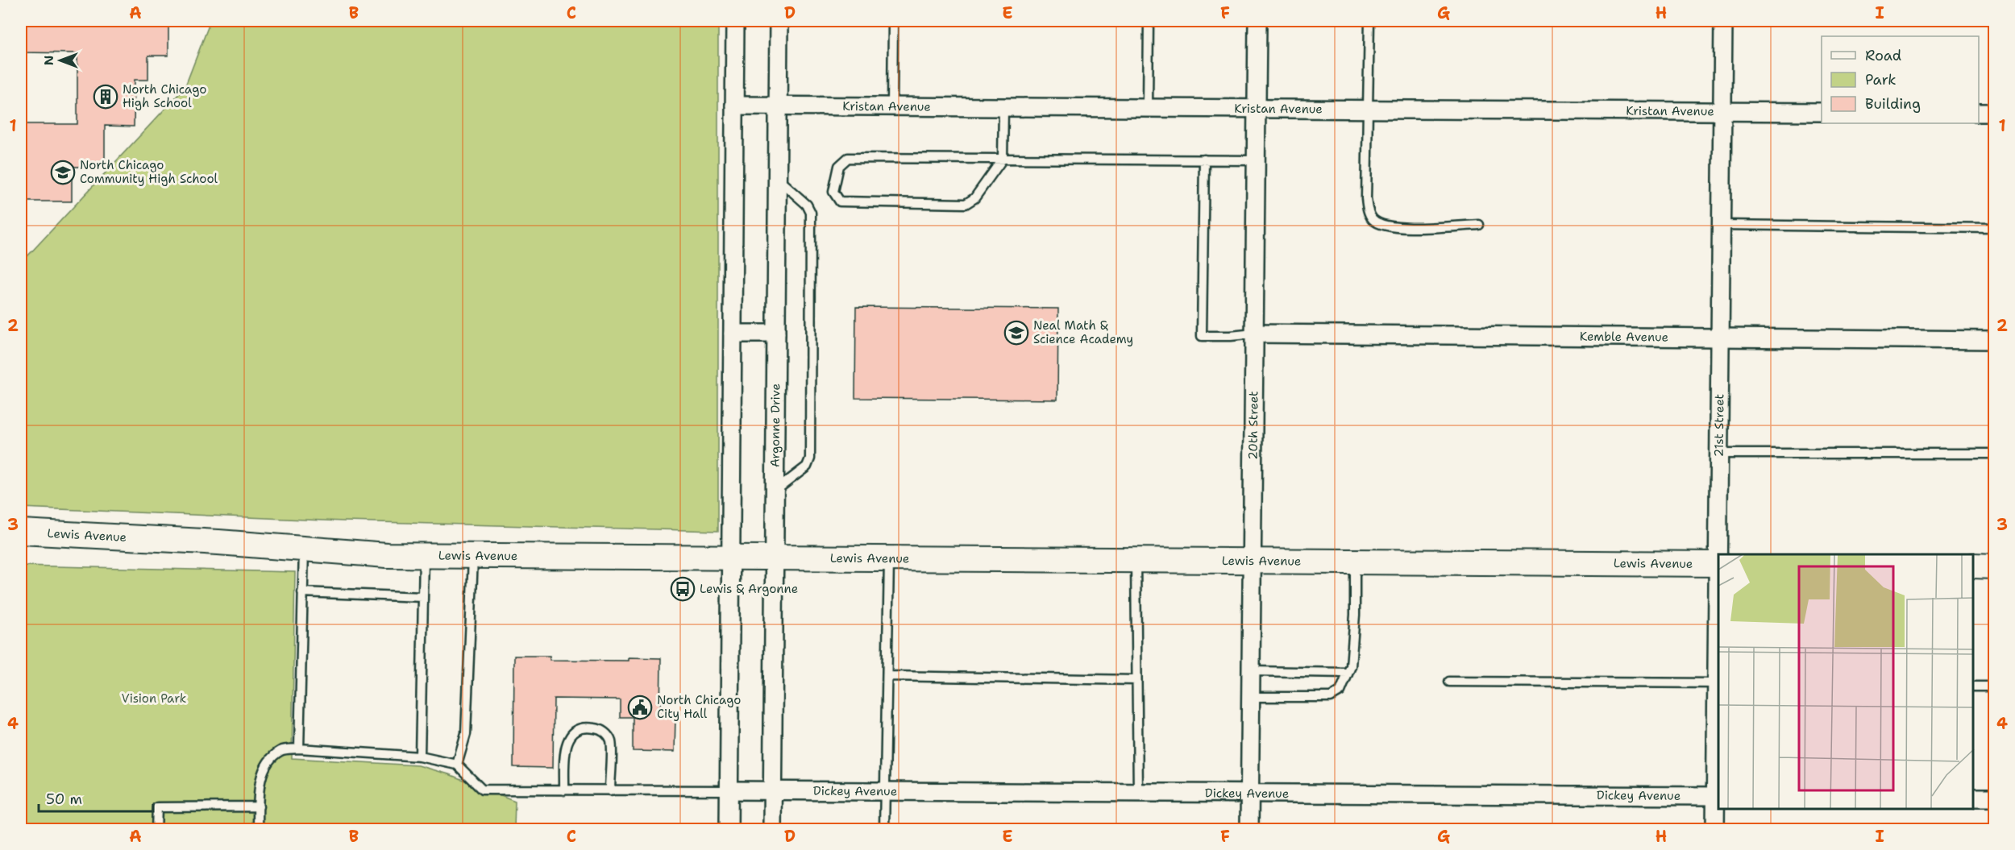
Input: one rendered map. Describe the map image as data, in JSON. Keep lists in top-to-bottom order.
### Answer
{
  "streets": {
    "main road": ["Lewis Avenue"],
    "street": [
      "Kristan Avenue",
      "Kemble Avenue",
      "Argonne Drive",
      "20th Street",
      "21st Street",
      "Dickey Avenue"
    ]
  },
  "crossings": [
    ["Kristan Avenue", "Argonne Drive"],
    ["Kristan Avenue", "20th Street"],
    ["Kristan Avenue", "21st Street"],
    ["Kemble Avenue", "20th Street"],
    ["Kemble Avenue", "21st Street"],
    ["Argonne Drive", "Lewis Avenue"],
    ["Argonne Drive", "Dickey Avenue"],
    ["20th Street", "Lewis Avenue"],
    ["20th Street", "Dickey Avenue"],
    ["21st Street", "Dickey Avenue"]
  ],
  "parks": ["Vision Park"],
  "places": {
    "building": ["North Chicago High School"],
    "school or university": ["North Chicago Community High School", "Neal Math & Science Academy"],
    "bus stop": ["Lewis & Argonne"],
    "public building": ["North Chicago City Hall"]
  },
  "legend": ["Road", "Park", "Building"],
  "scale_bar": "50 m",
  "north": "left",
  "grid": {
    "columns": [
      "A",
      "B",
      "C",
      "D",
      "E",
      "F",
      "G",
      "H",
      "I"
    ],
    "rows": [
      "1",
      "2",
      "3",
      "4"
    ]
  }
}
